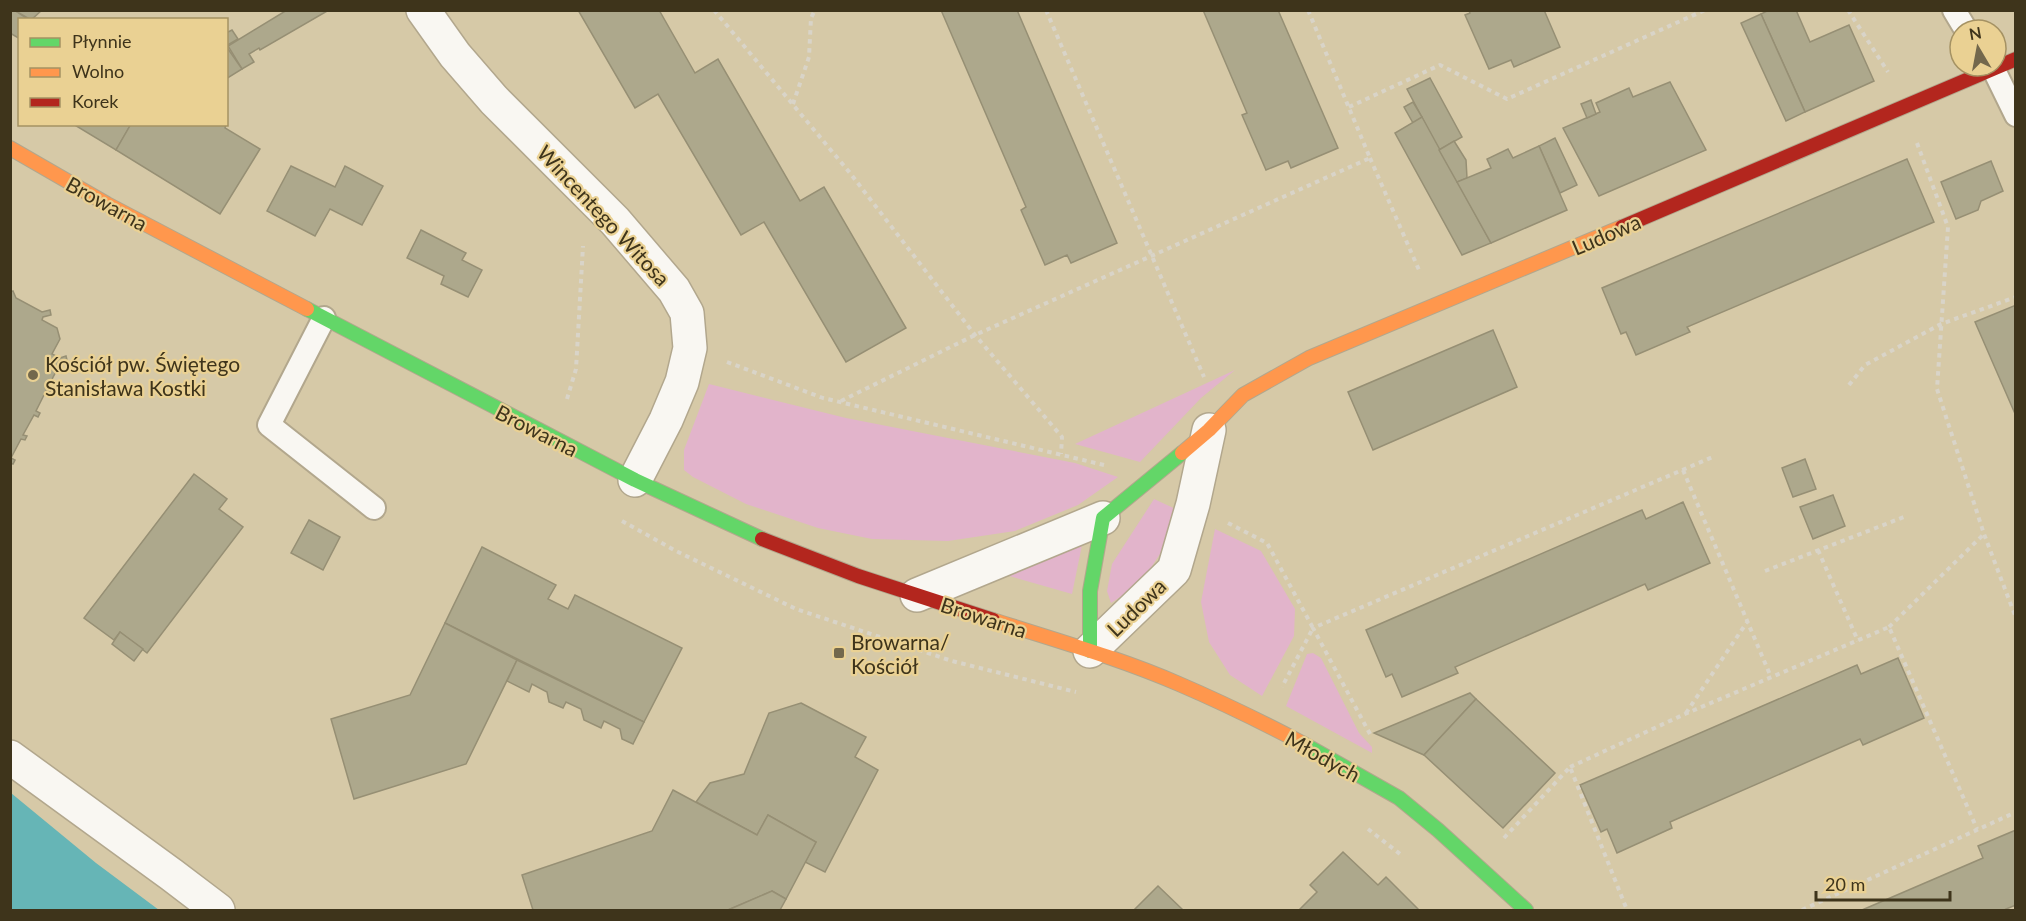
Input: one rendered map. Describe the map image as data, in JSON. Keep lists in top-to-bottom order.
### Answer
{
  "streets": {
    "street": [
      "Browarna",
      "Wincentego Witosa",
      "Ludowa",
      "Młodych"
    ]
  },
  "crossings": [
    ["Browarna", "Wincentego Witosa"],
    ["Browarna", "Ludowa"],
    ["Browarna", "Młodych"],
    ["Ludowa", "Młodych"]
  ],
  "places": {
    "other": ["Kościół pw. Świętego Stanisława Kostki"],
    "transit": ["Browarna/ Kościół"]
  },
  "legend": ["Płynnie", "Wolno", "Korek"],
  "scale_bar": "20 m",
  "north": "top"
}
